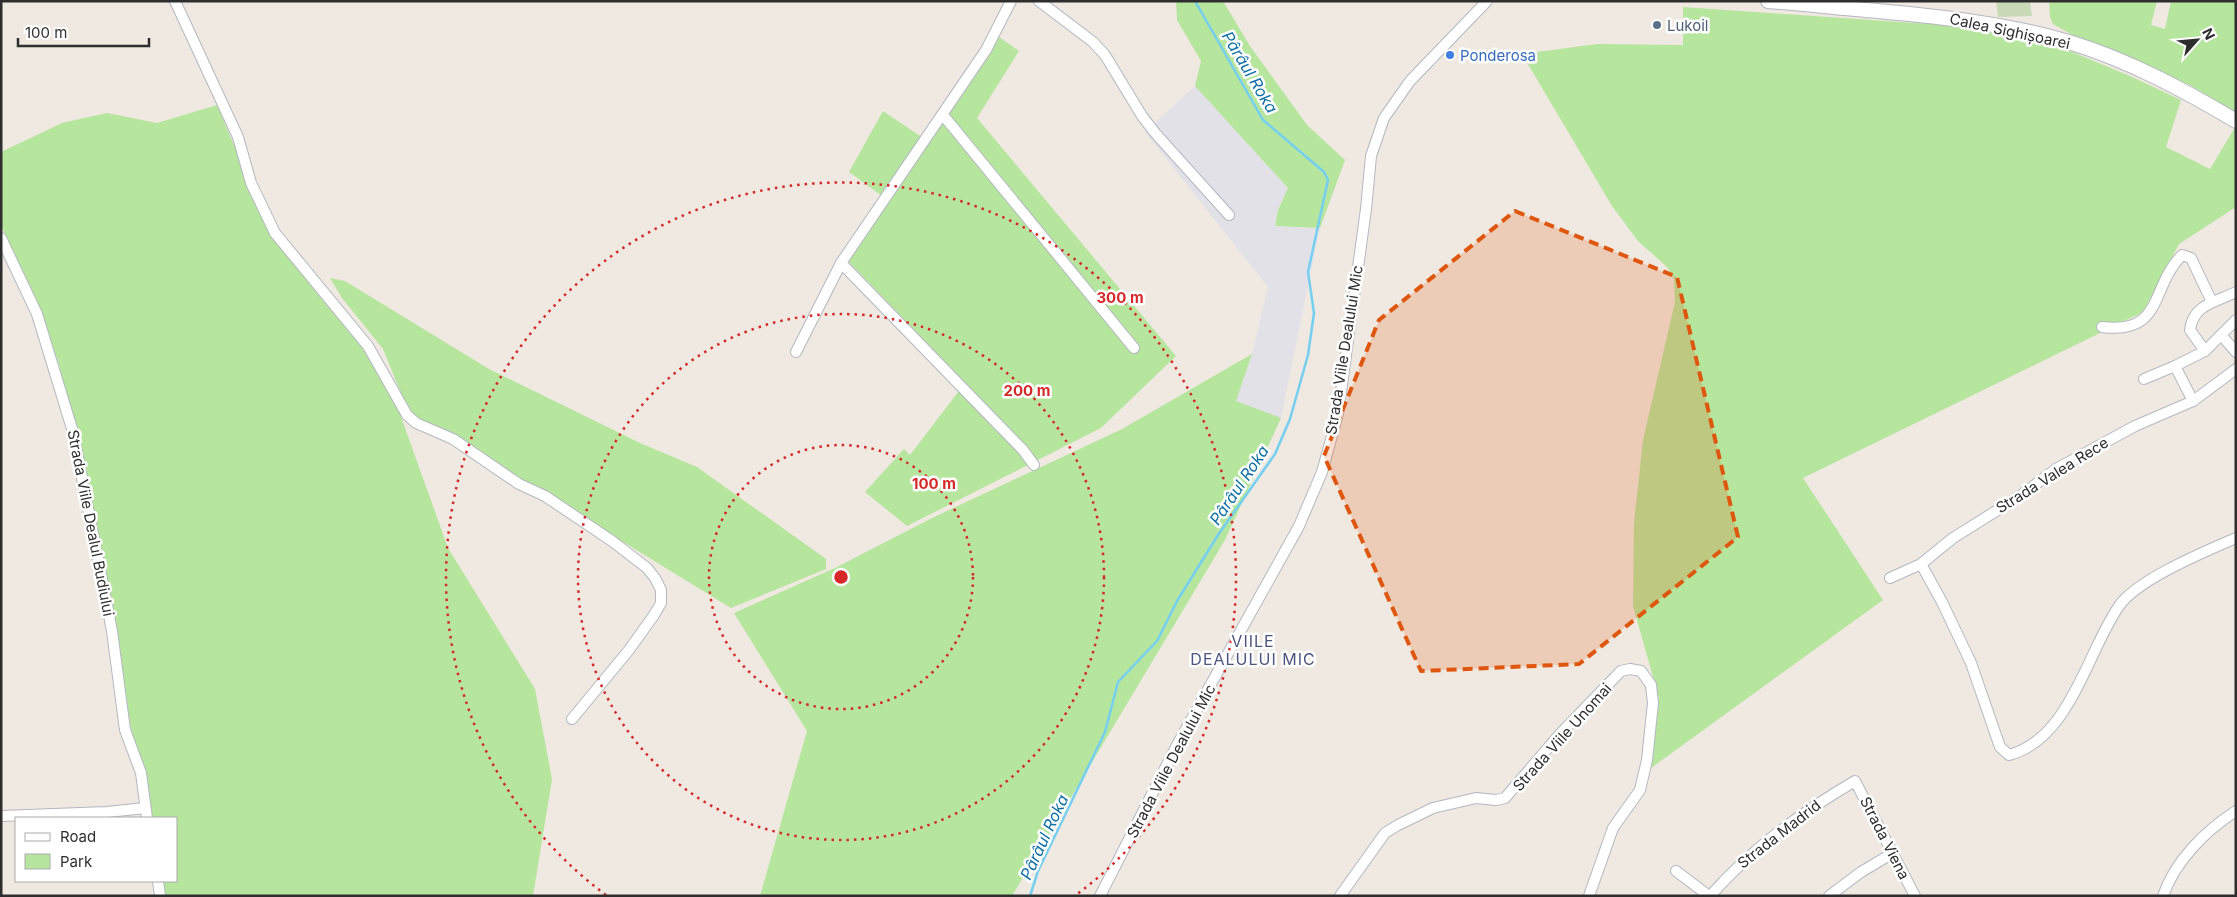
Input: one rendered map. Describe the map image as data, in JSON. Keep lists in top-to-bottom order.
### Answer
{
  "streets": {
    "main road": ["Calea Sighișoarei"],
    "street": [
      "Strada Viile Dealului Mic",
      "Strada Valea Rece",
      "Strada Viile Dealul Budiului",
      "Strada Viile Unomai",
      "Strada Madrid",
      "Strada Viena"
    ]
  },
  "crossings": [
    ["Strada Madrid", "Strada Viena"]
  ],
  "districts": ["VIILE DEALULUI MIC"],
  "water": ["Pârâul Roka"],
  "places": ["Lukoil", "Ponderosa"],
  "legend": ["Road", "Park"],
  "scale_bar": "100 m",
  "north": "top right",
  "rings": ["300 m", "200 m", "100 m"]
}
